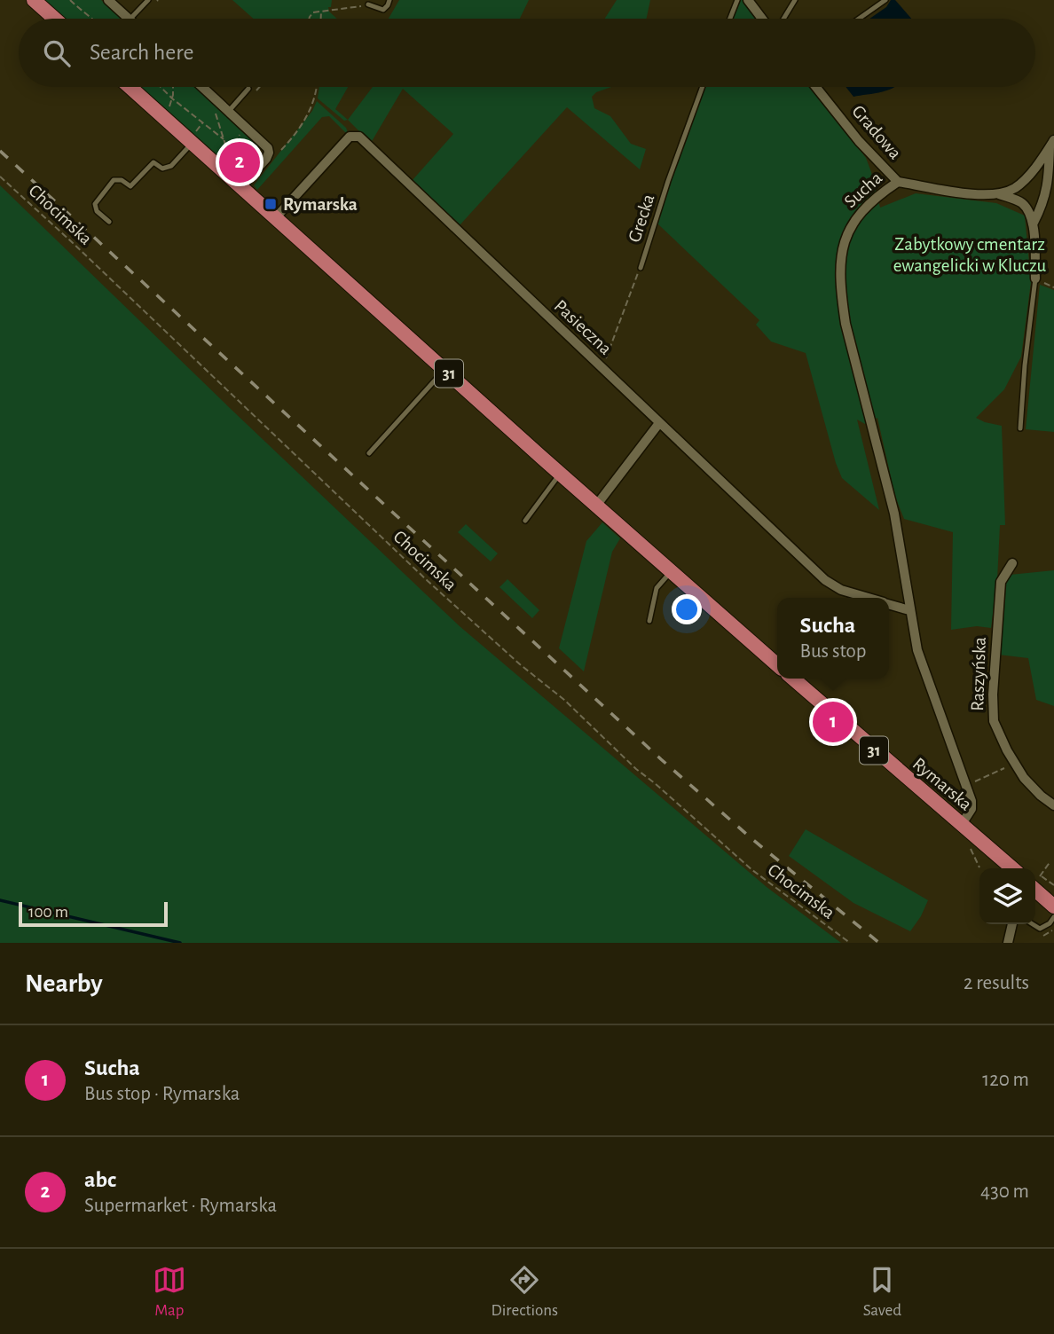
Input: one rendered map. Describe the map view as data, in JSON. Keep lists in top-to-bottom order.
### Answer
{
  "streets": {
    "main road": ["31", "Rymarska"],
    "street": [
      "Gradowa",
      "Sucha",
      "Pasieczna",
      "Raszyńska"
    ],
    "lane": ["Grecka"],
    "path": ["Chocimska"]
  },
  "crossings": [
    ["Gradowa", "Sucha"],
    ["Sucha", "Pasieczna"],
    ["Sucha", "Rymarska"],
    ["Grecka", "Pasieczna"],
    ["Pasieczna", "31"]
  ],
  "parks": ["Zabytkowy cmentarz ewangelicki w Kluczu"],
  "places": {
    "transit": ["Rymarska"]
  },
  "scale_bar": "100 m",
  "page": {
    "search": "Search here",
    "pins": ["2", "1"],
    "popup": ["Sucha", "Bus stop"],
    "scale": "100 m",
    "heading": ["Nearby", "2 results"],
    "list": [
      {
        "mark": "1",
        "name": "Sucha",
        "note": "Bus stop · Rymarska",
        "value": "120 m"
      },
      {
        "mark": "2",
        "name": "abc",
        "note": "Supermarket · Rymarska",
        "value": "430 m"
      }
    ],
    "nav": ["Map", "Directions", "Saved"]
  }
}
